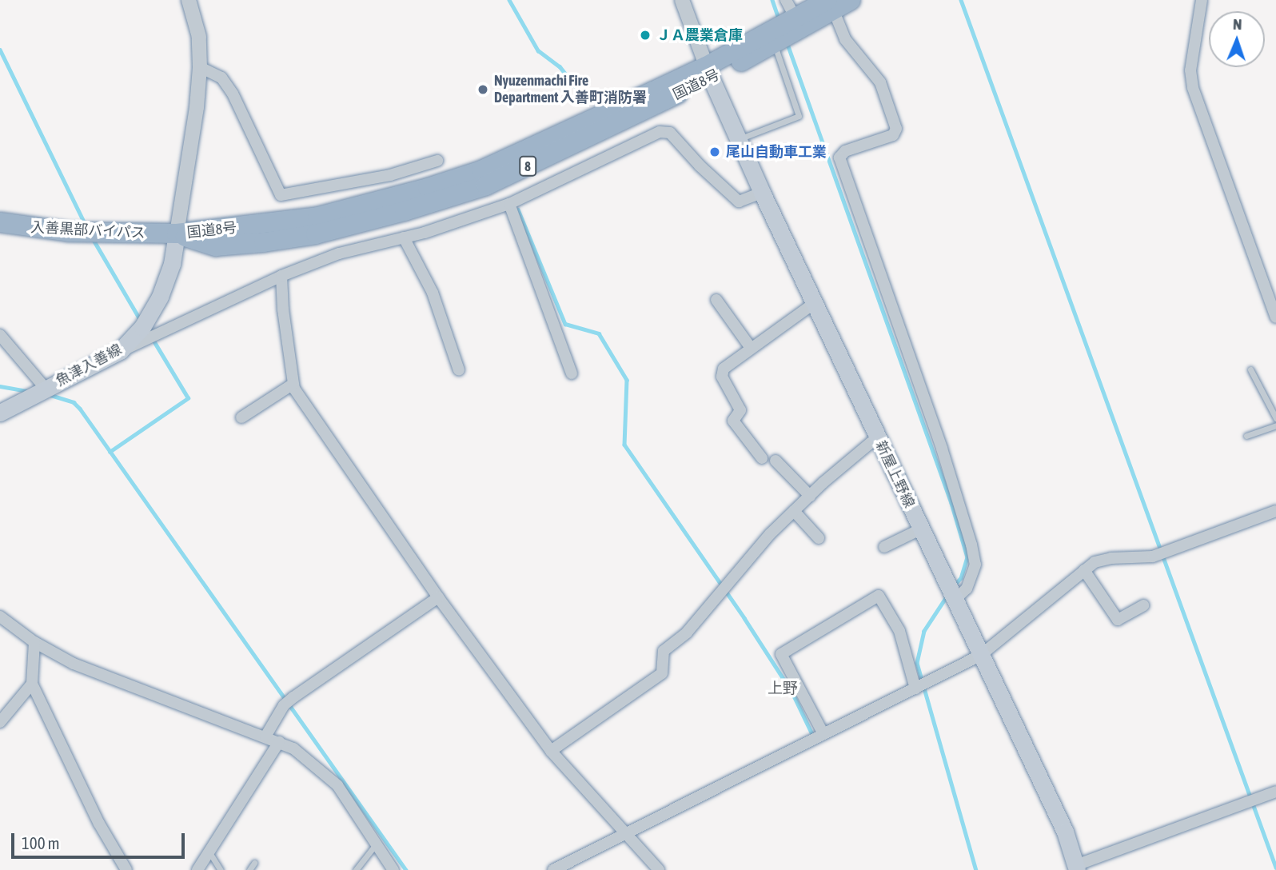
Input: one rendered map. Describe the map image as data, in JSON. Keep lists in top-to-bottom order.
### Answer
{
  "streets": {
    "highway": ["国道8号", "8", "入善黒部バイパス"],
    "main road": ["魚津入善線", "新屋上野線"]
  },
  "crossings": [
    ["国道8号", "入善黒部バイパス"],
    ["国道8号", "魚津入善線"],
    ["国道8号", "新屋上野線"],
    ["入善黒部バイパス", "魚津入善線"]
  ],
  "districts": ["上野"],
  "places": ["ＪＡ農業倉庫", "Nyuzenmachi Fire Department 入善町消防署", "尾山自動車工業"],
  "scale_bar": "100 m",
  "north": "top"
}
